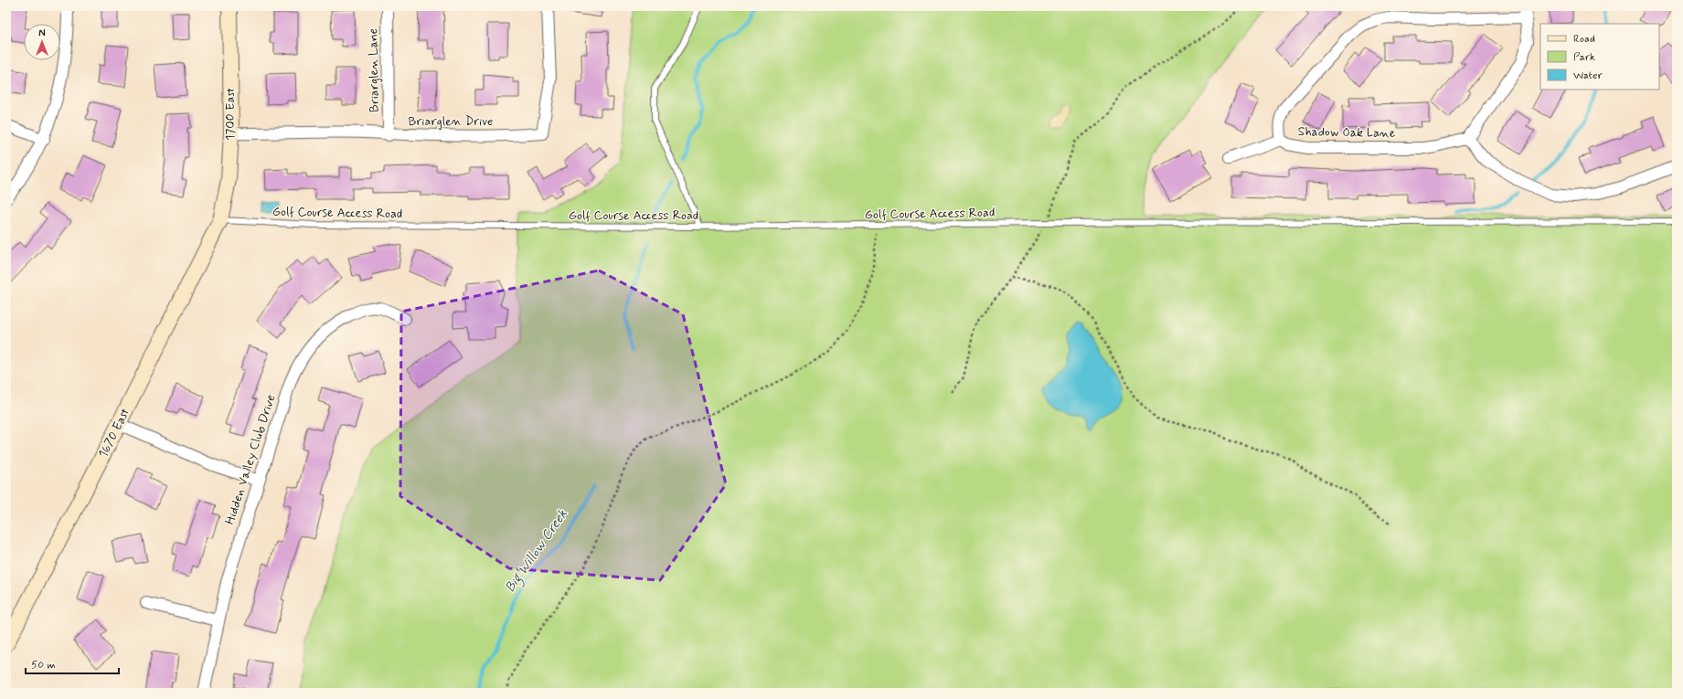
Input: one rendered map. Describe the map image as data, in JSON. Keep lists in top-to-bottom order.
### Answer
{
  "streets": {
    "main road": ["1700 East", "1670 East"],
    "street": [
      "Briarglen Lane",
      "Briarglen Drive",
      "Shadow Oak Lane",
      "Hidden Valley Club Drive"
    ],
    "lane": ["Golf Course Access Road"]
  },
  "crossings": [
    ["Briarglen Lane", "Briarglen Drive"],
    ["1700 East", "Briarglen Drive"],
    ["1700 East", "Golf Course Access Road"],
    ["1700 East", "1670 East"],
    ["Golf Course Access Road", "1670 East"]
  ],
  "water": ["Big Willow Creek"],
  "legend": ["Road", "Park", "Water"],
  "scale_bar": "50 m",
  "north": "top"
}
